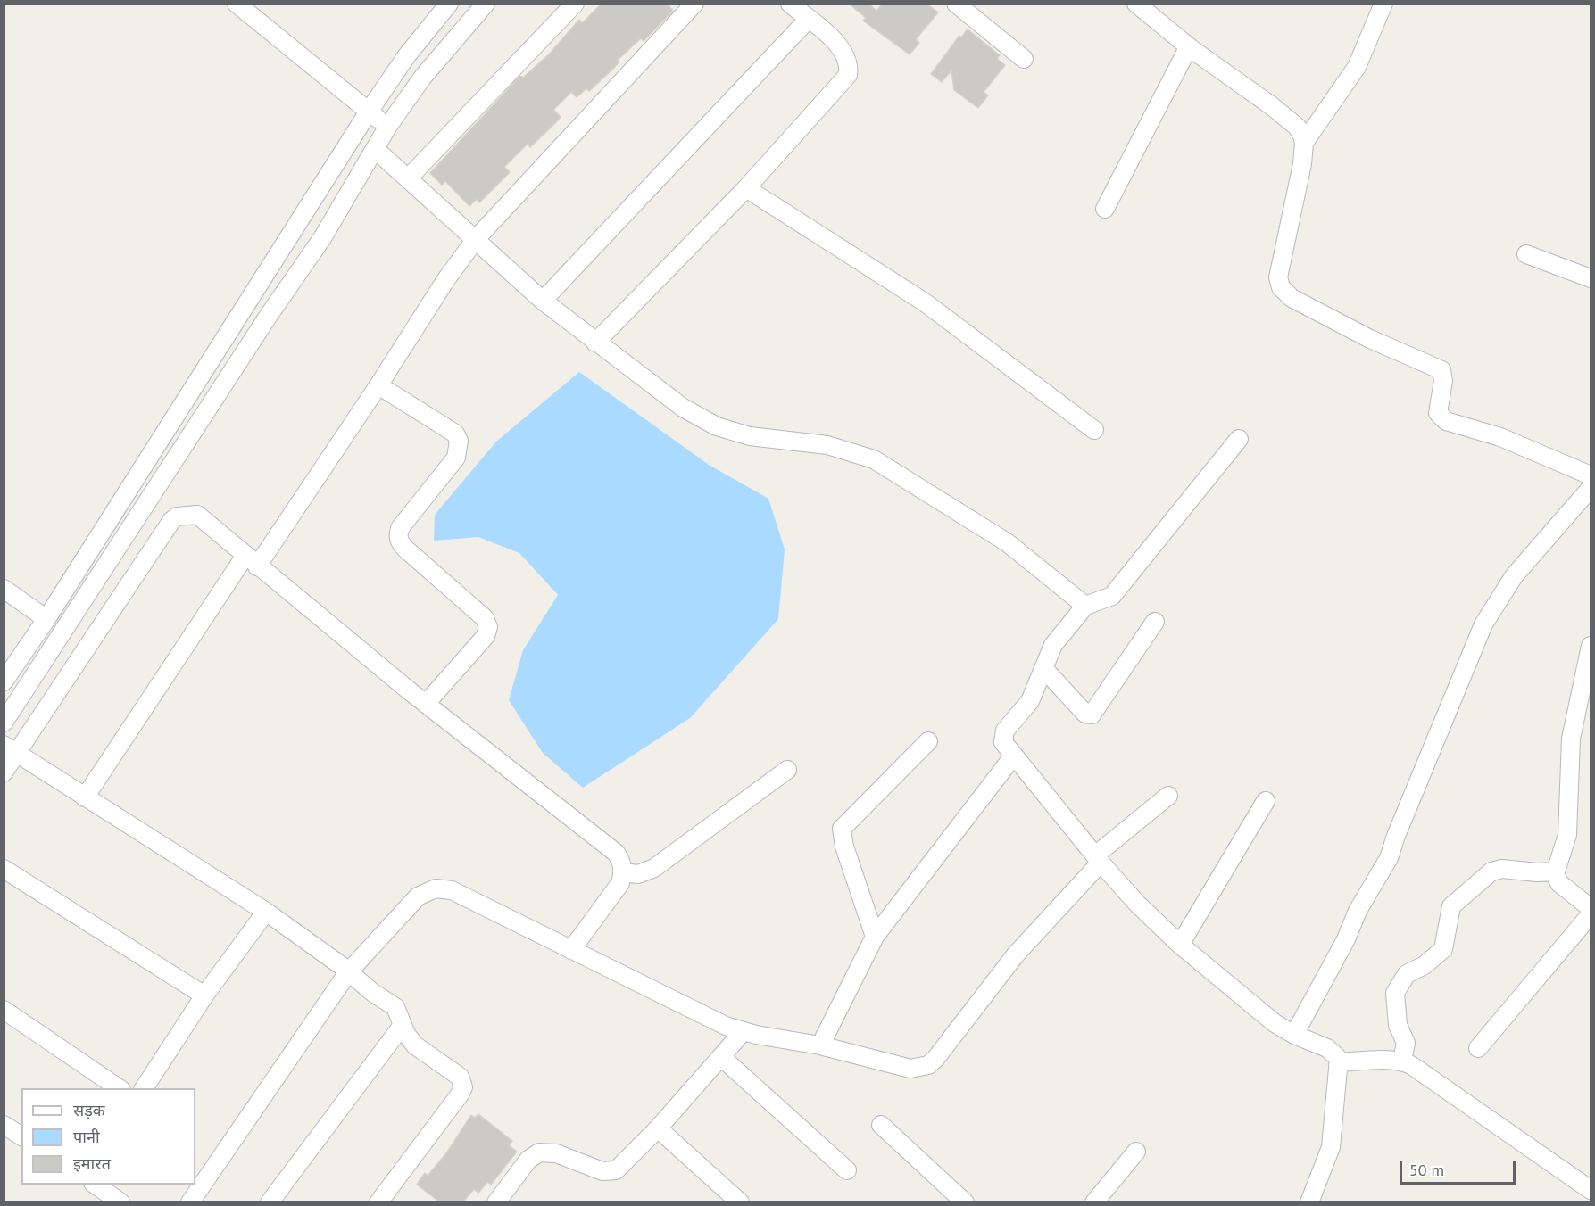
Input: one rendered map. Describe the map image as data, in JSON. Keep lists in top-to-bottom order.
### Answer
{
  "legend": ["सड़क", "पानी", "इमारत"],
  "scale_bar": "50 m"
}
